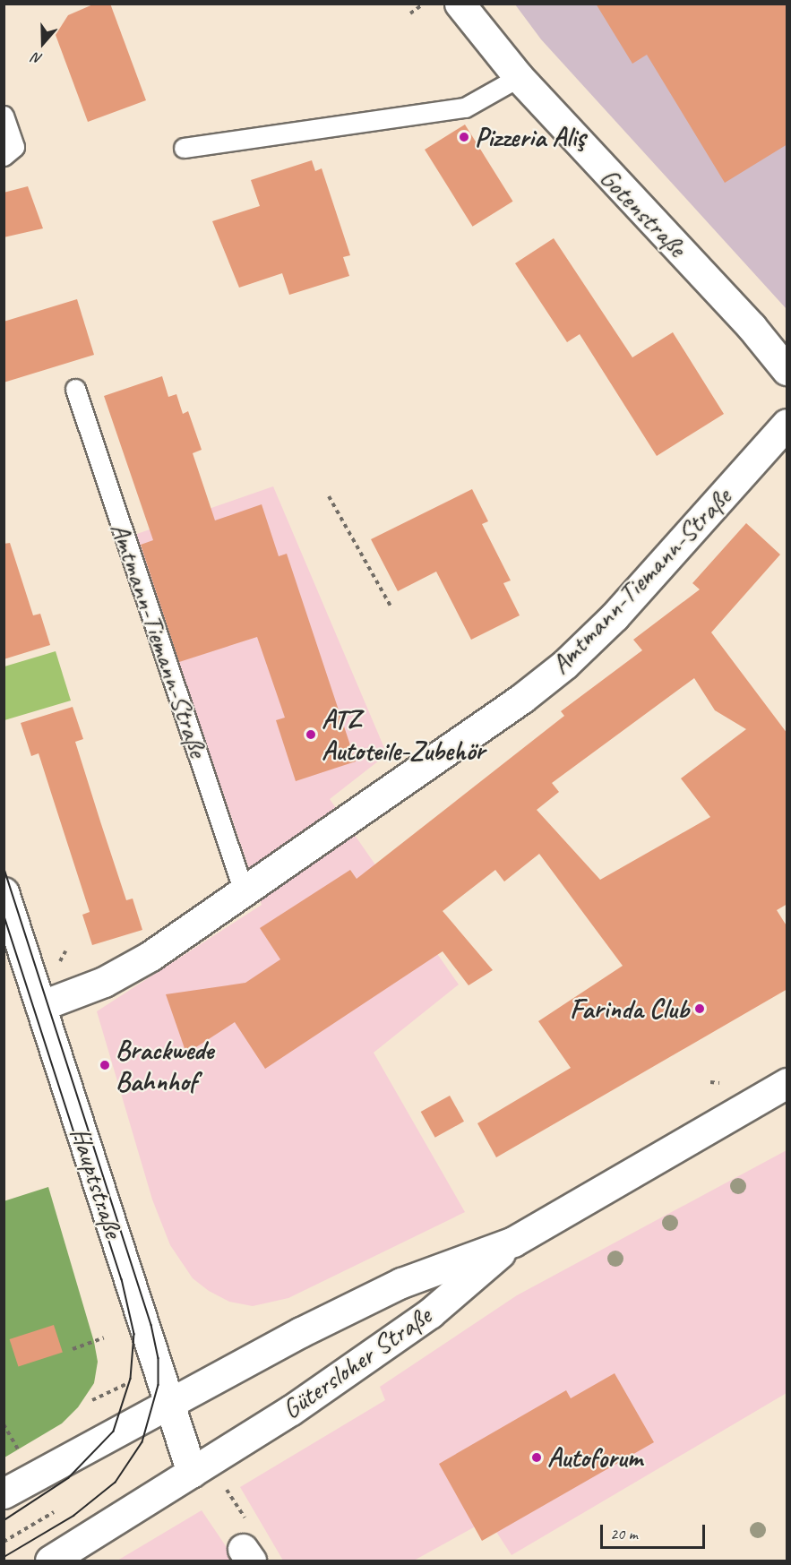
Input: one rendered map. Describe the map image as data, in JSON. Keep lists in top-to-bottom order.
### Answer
{
  "streets": {
    "street": [
      "Gotenstraße",
      "Amtmann-Tiemann-Straße",
      "Hauptstraße",
      "Gütersloher Straße"
    ]
  },
  "crossings": [
    ["Amtmann-Tiemann-Straße", "Hauptstraße"],
    ["Hauptstraße", "Gütersloher Straße"]
  ],
  "places": [
    "Pizzeria Aliş",
    "ATZ Autoteile-Zubehör",
    "Farinda Club",
    "Brackwede Bahnhof",
    "Autoforum"
  ],
  "scale_bar": "20 m",
  "north": "bottom"
}
